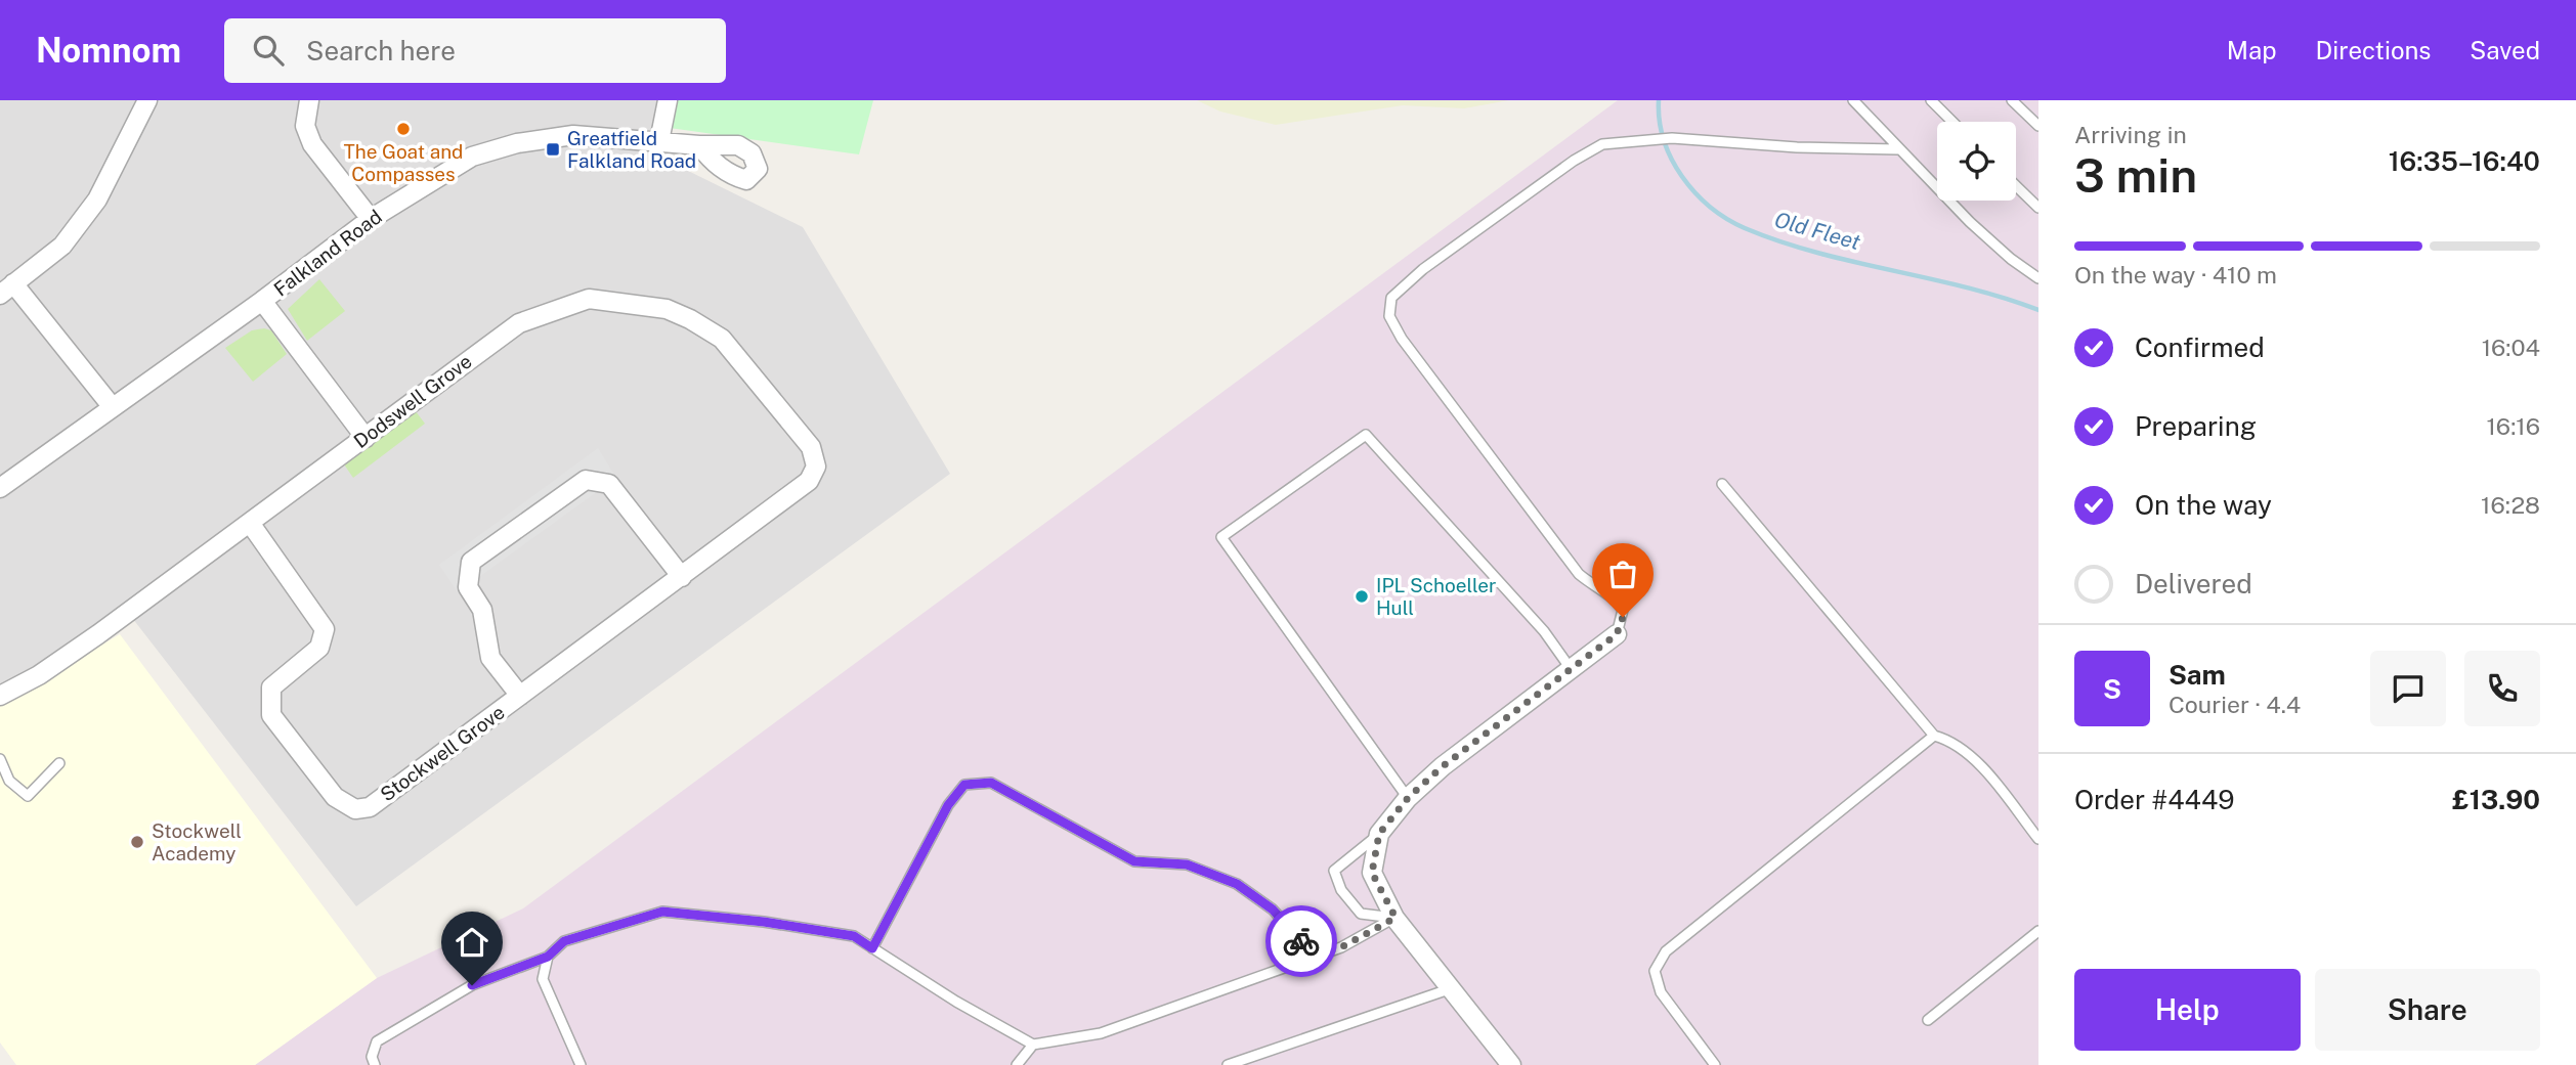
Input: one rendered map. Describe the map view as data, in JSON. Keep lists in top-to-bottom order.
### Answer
{
  "streets": {
    "street": ["Falkland Road", "Dodswell Grove", "Stockwell Grove"]
  },
  "crossings": [
    ["Dodswell Grove", "Stockwell Grove"]
  ],
  "water": ["Old Fleet"],
  "places": {
    "other": ["The Goat and Compasses", "IPL Schoeller Hull", "Stockwell Academy"],
    "transit": ["Greatfield Falkland Road"]
  },
  "page": {
    "header": "Nomnom",
    "search": "Search here",
    "nav": ["Map", "Directions", "Saved"],
    "heading": ["3 min", "Arriving in", "16:35–16:40"],
    "panel": [
      "Sam",
      "Courier · 4.4",
      "Order #4449",
      "£13.90"
    ],
    "bar": "On the way · 410 m",
    "list": [
      ["Confirmed", "16:04"],
      ["Preparing", "16:16"],
      ["On the way", "16:28"],
      "Delivered"
    ],
    "round": "S",
    "buttons": ["Help", "Share"]
  }
}
